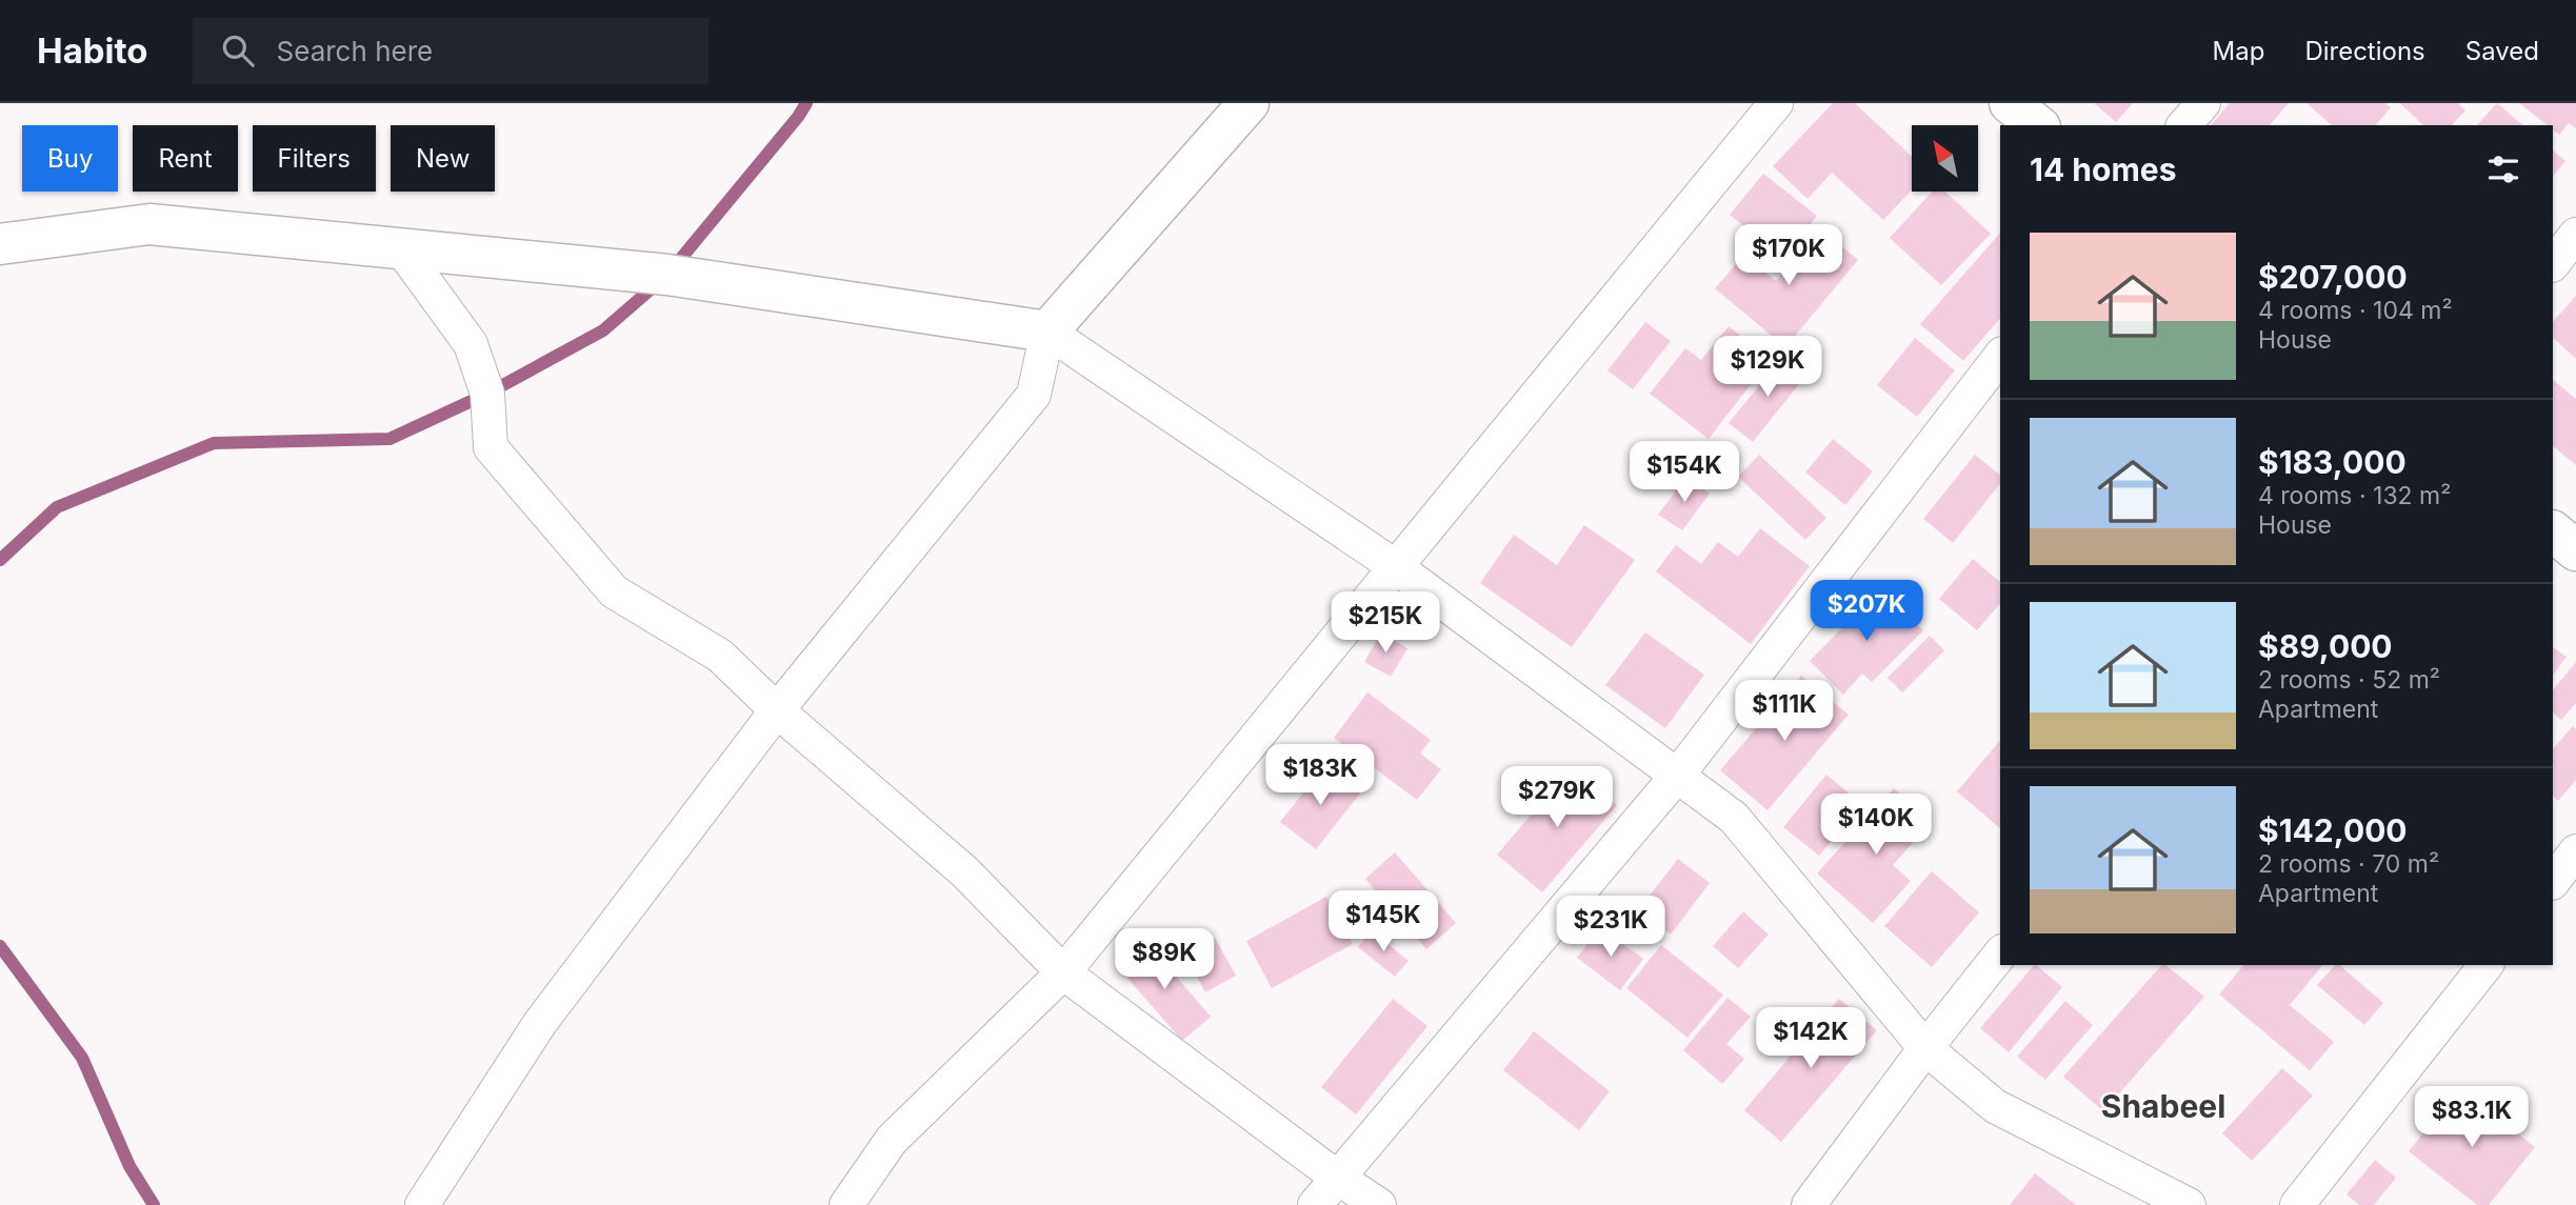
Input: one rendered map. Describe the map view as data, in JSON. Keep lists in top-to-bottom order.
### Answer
{
  "districts": ["Shabeel"],
  "north": "top left",
  "page": {
    "header": "Habito",
    "search": "Search here",
    "nav": ["Map", "Directions", "Saved"],
    "chip": [
      "Buy",
      "Rent",
      "Filters",
      "New"
    ],
    "heading": "14 homes",
    "list": [
      {
        "name": "$207,000",
        "note": "4 rooms · 104 m² · House"
      },
      {
        "name": "$183,000",
        "note": "4 rooms · 132 m² · House"
      },
      {
        "name": "$89,000",
        "note": "2 rooms · 52 m² · Apartment"
      },
      {
        "name": "$142,000",
        "note": "2 rooms · 70 m² · Apartment"
      }
    ],
    "price": [
      "$170K",
      "$129K",
      "$154K",
      "$207K",
      "$215K",
      "$111K",
      "$183K",
      "$279K",
      "$140K",
      "$145K",
      "$231K",
      "$89K",
      "$142K",
      "$83.1K"
    ]
  }
}
